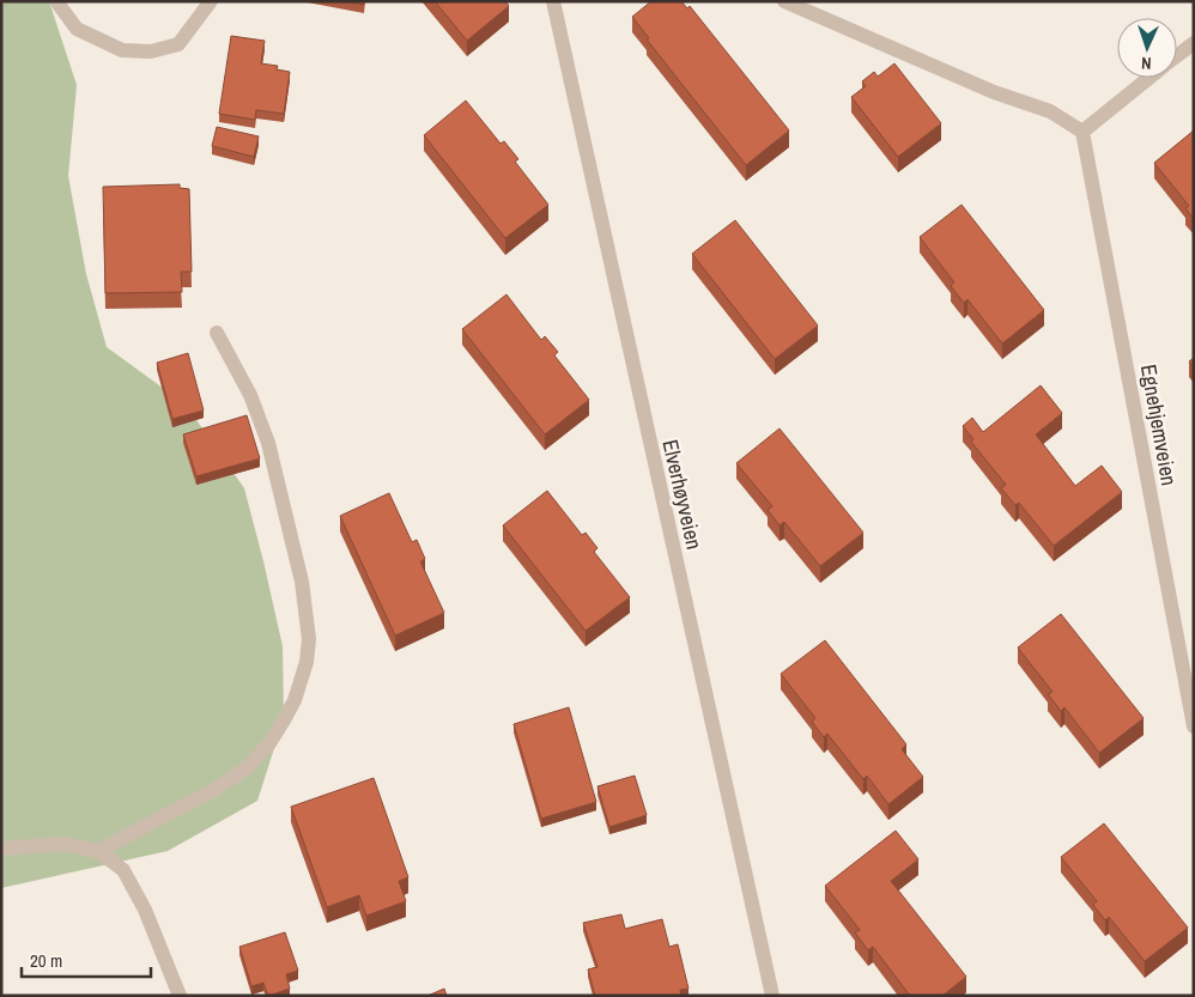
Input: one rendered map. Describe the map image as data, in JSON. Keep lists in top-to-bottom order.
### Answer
{
  "streets": {
    "street": ["Egnehjemveien", "Elverhøyveien"]
  },
  "scale_bar": "20 m",
  "north": "bottom"
}
